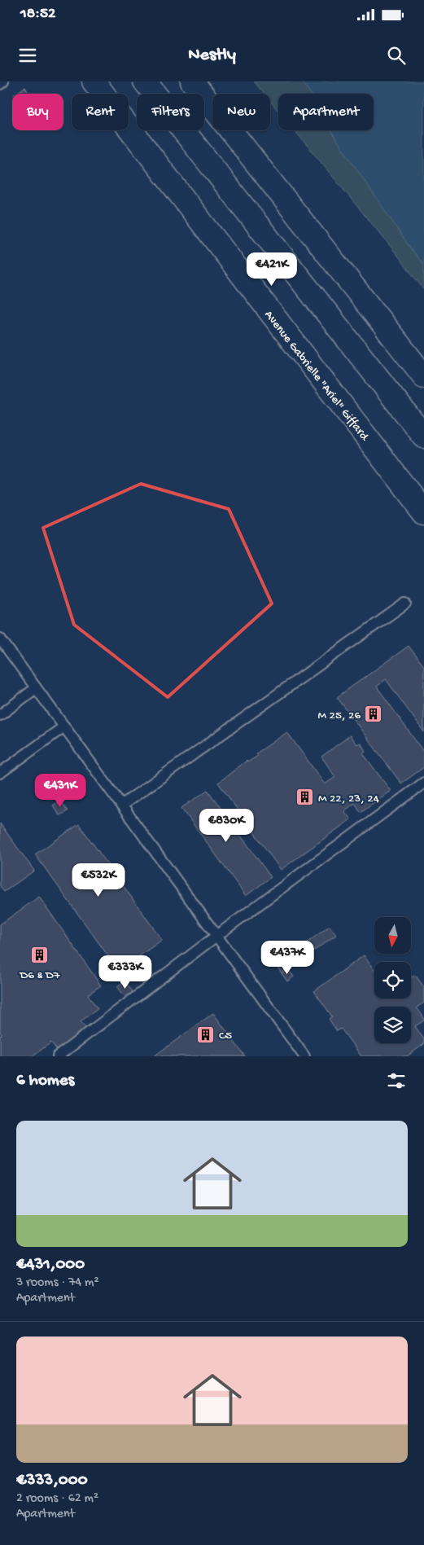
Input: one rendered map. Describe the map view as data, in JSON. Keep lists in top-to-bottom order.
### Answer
{
  "streets": {
    "main road": ["Avenue Gabrielle \"Ariel\" Giffard"]
  },
  "places": {
    "building": [
      "M 25, 26",
      "M 22, 23, 24",
      "D6 & D7",
      "C5"
    ]
  },
  "north": "bottom",
  "page": {
    "status": "18:52",
    "header": "Nestly",
    "chip": [
      "Buy",
      "Rent",
      "Filters",
      "New",
      "Apartment"
    ],
    "price": [
      "€421K",
      "€431K",
      "€830K",
      "€532K",
      "€437K",
      "€333K"
    ],
    "heading": "6 homes",
    "list": [
      {
        "name": "€431,000",
        "note": "3 rooms · 74 m² · Apartment"
      },
      {
        "name": "€333,000",
        "note": "2 rooms · 62 m² · Apartment"
      }
    ]
  }
}
